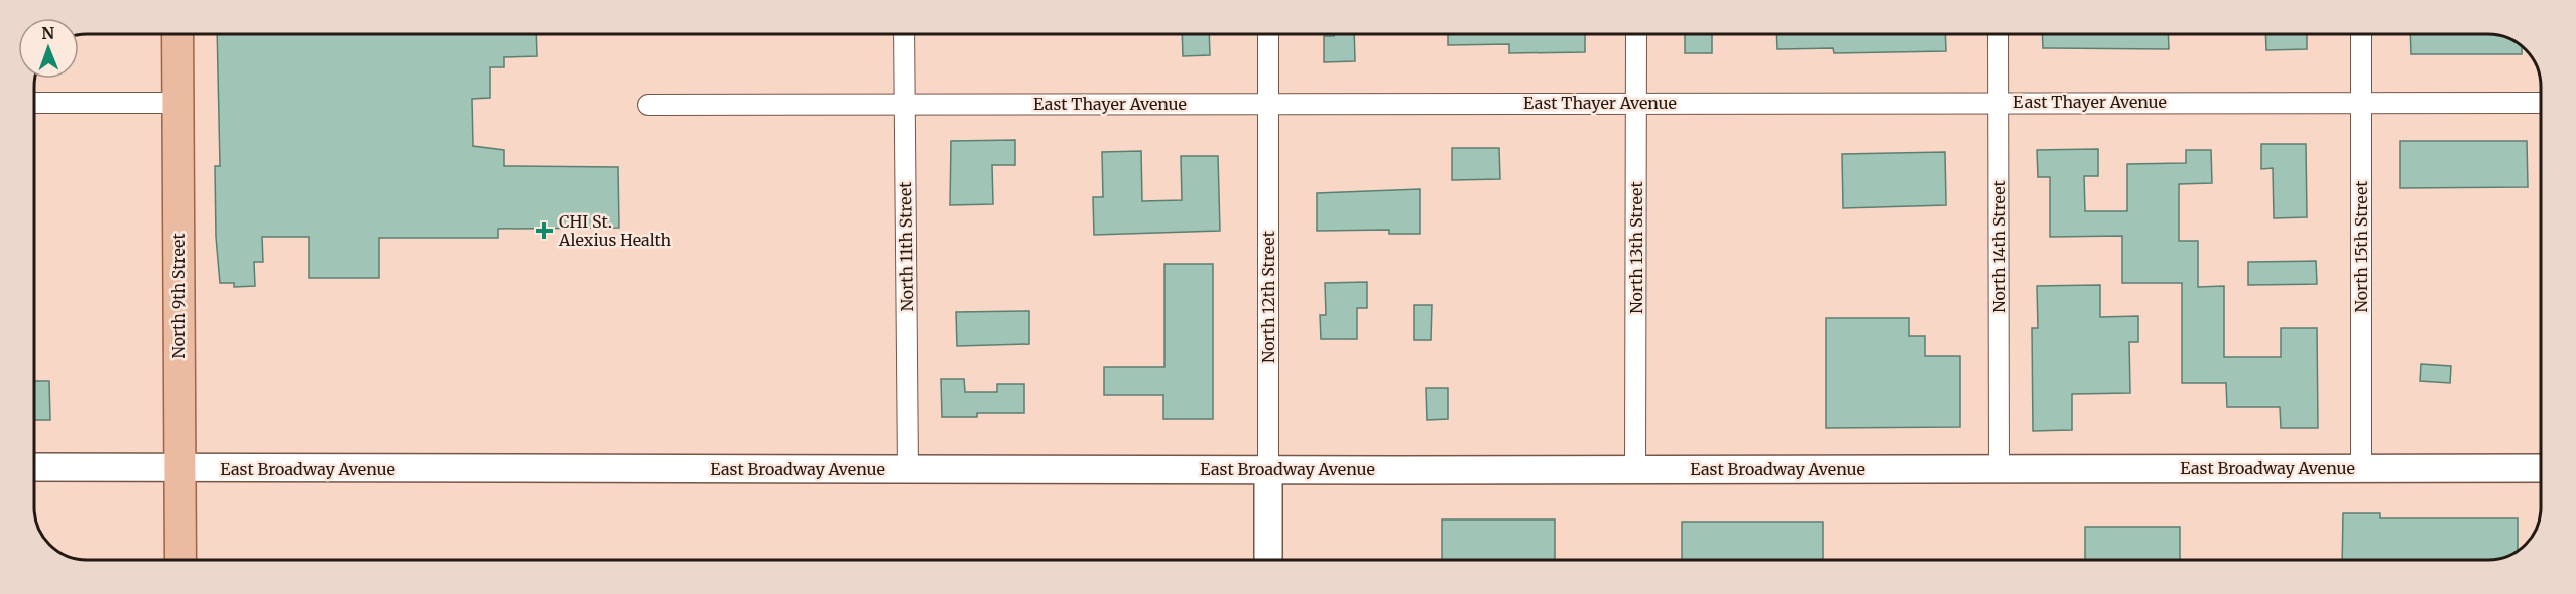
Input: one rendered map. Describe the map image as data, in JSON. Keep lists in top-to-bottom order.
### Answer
{
  "streets": {
    "main road": ["North 9th Street"],
    "street": [
      "East Thayer Avenue",
      "North 11th Street",
      "North 14th Street",
      "North 15th Street",
      "North 13th Street",
      "North 12th Street",
      "East Broadway Avenue"
    ]
  },
  "crossings": [
    ["East Thayer Avenue", "North 11th Street"],
    ["East Thayer Avenue", "North 14th Street"],
    ["East Thayer Avenue", "North 15th Street"],
    ["East Thayer Avenue", "North 13th Street"],
    ["East Thayer Avenue", "North 12th Street"],
    ["North 11th Street", "East Broadway Avenue"],
    ["North 14th Street", "East Broadway Avenue"],
    ["North 15th Street", "East Broadway Avenue"],
    ["North 13th Street", "East Broadway Avenue"],
    ["North 9th Street", "East Broadway Avenue"],
    ["North 12th Street", "East Broadway Avenue"]
  ],
  "places": {
    "health": ["CHI St. Alexius Health"]
  },
  "north": "top"
}
